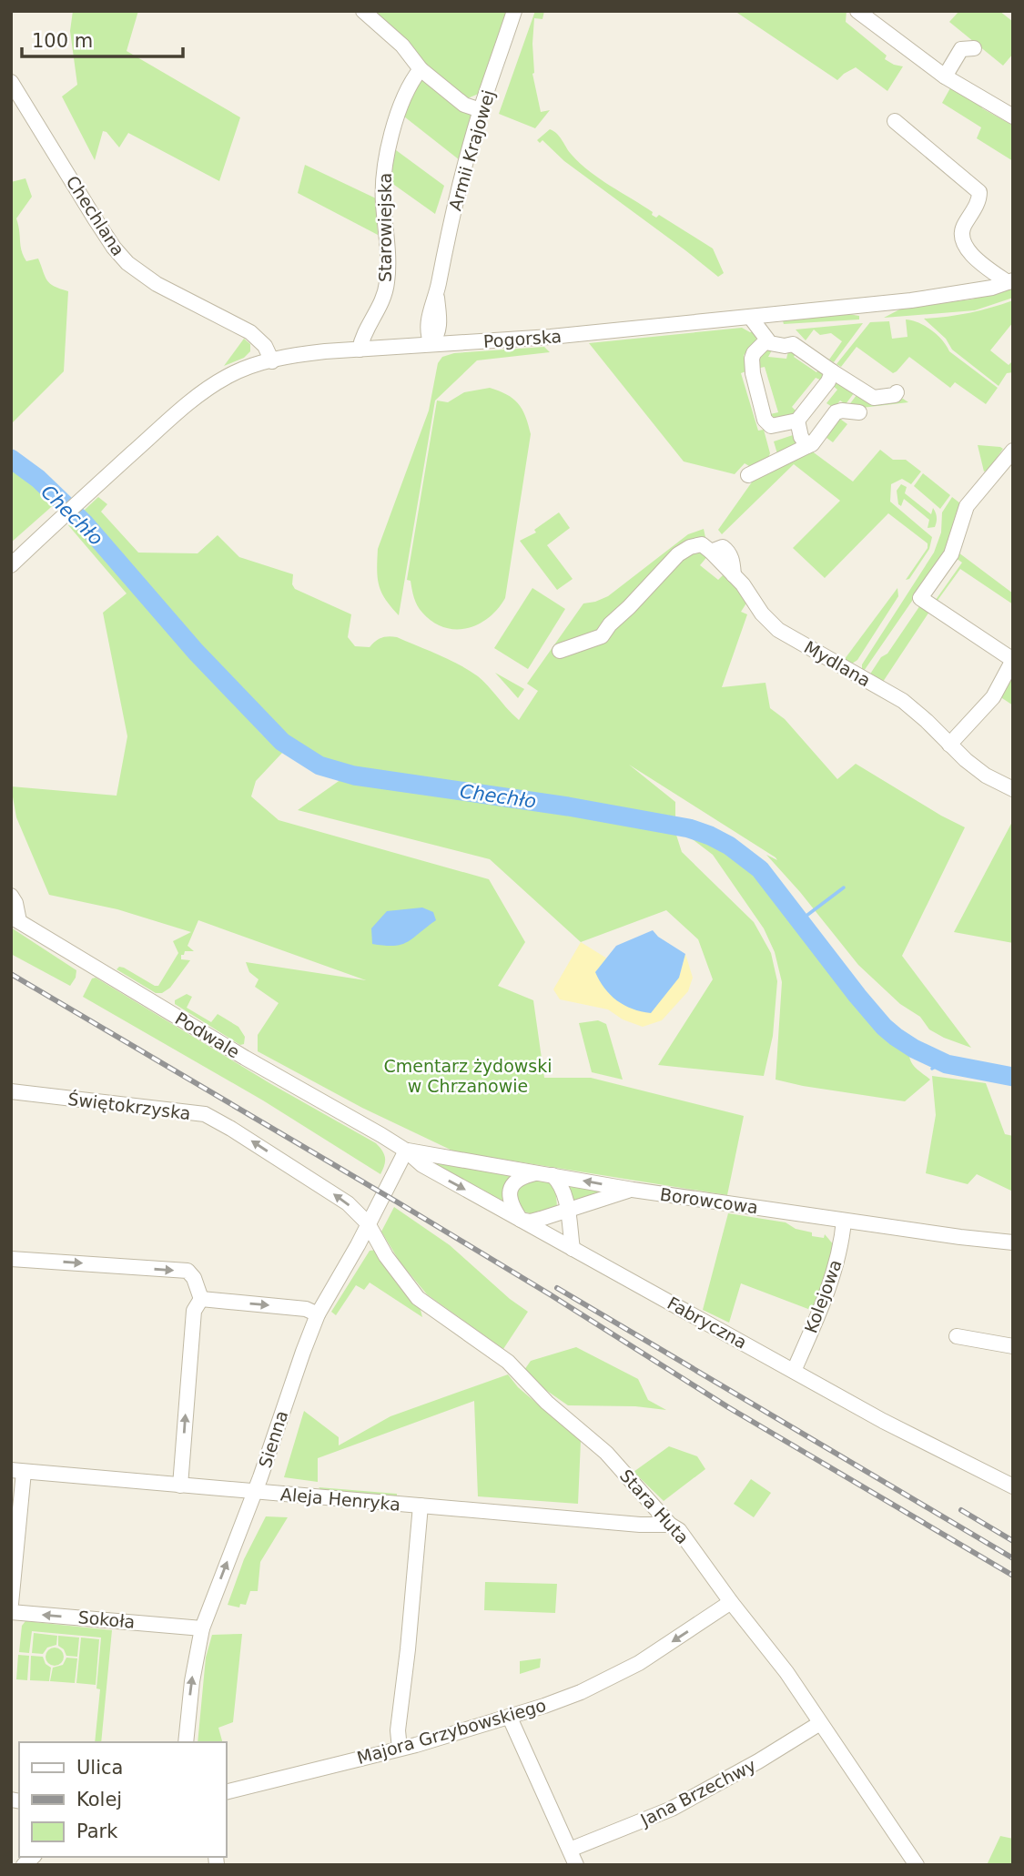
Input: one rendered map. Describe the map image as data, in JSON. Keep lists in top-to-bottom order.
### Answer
{
  "streets": {
    "street": [
      "Armii Krajowej",
      "Chechlana",
      "Starowiejska",
      "Pogorska",
      "Mydlana",
      "Podwale",
      "Świętokrzyska",
      "Borowcowa",
      "Kolejowa",
      "Fabryczna",
      "Sienna",
      "Aleja Henryka",
      "Stara Huta",
      "Sokoła",
      "Majora Grzybowskiego",
      "Jana Brzechwy"
    ]
  },
  "crossings": [
    ["Armii Krajowej", "Pogorska"],
    ["Chechlana", "Pogorska"],
    ["Starowiejska", "Pogorska"],
    ["Podwale", "Borowcowa"],
    ["Podwale", "Fabryczna"],
    ["Podwale", "Sienna"],
    ["Świętokrzyska", "Sienna"],
    ["Świętokrzyska", "Stara Huta"],
    ["Borowcowa", "Kolejowa"],
    ["Borowcowa", "Fabryczna"],
    ["Borowcowa", "Sienna"],
    ["Kolejowa", "Fabryczna"],
    ["Fabryczna", "Sienna"],
    ["Sienna", "Aleja Henryka"],
    ["Sienna", "Stara Huta"],
    ["Sienna", "Sokoła"],
    ["Aleja Henryka", "Stara Huta"],
    ["Stara Huta", "Majora Grzybowskiego"],
    ["Stara Huta", "Jana Brzechwy"]
  ],
  "one_way": [
    "Świętokrzyska",
    "Sienna",
    "Sokoła",
    "Majora Grzybowskiego"
  ],
  "water": ["Chechło"],
  "parks": ["Cmentarz żydowski w Chrzanowie"],
  "legend": ["Ulica", "Kolej", "Park"],
  "scale_bar": "100 m"
}
